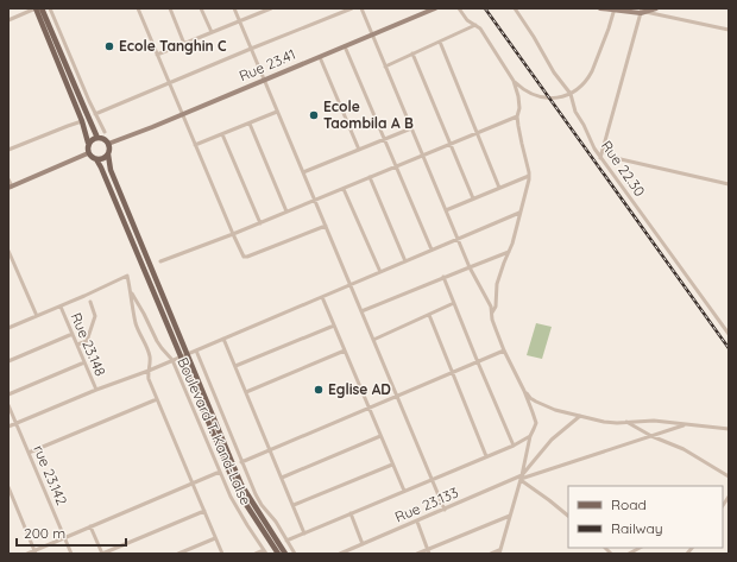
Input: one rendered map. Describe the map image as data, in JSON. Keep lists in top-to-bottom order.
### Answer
{
  "streets": {
    "street": [
      "Rue 23.41",
      "Rue 22.30",
      "Rue 23.148",
      "Boulevard T. Kand-Lalse",
      "rue 23.142",
      "Rue 23.133"
    ]
  },
  "crossings": [
    ["Rue 23.148", "Boulevard T. Kand-Lalse"]
  ],
  "places": ["Ecole Tanghin C", "Ecole Taombila A B", "Eglise AD"],
  "legend": ["Road", "Railway"],
  "scale_bar": "200 m"
}
